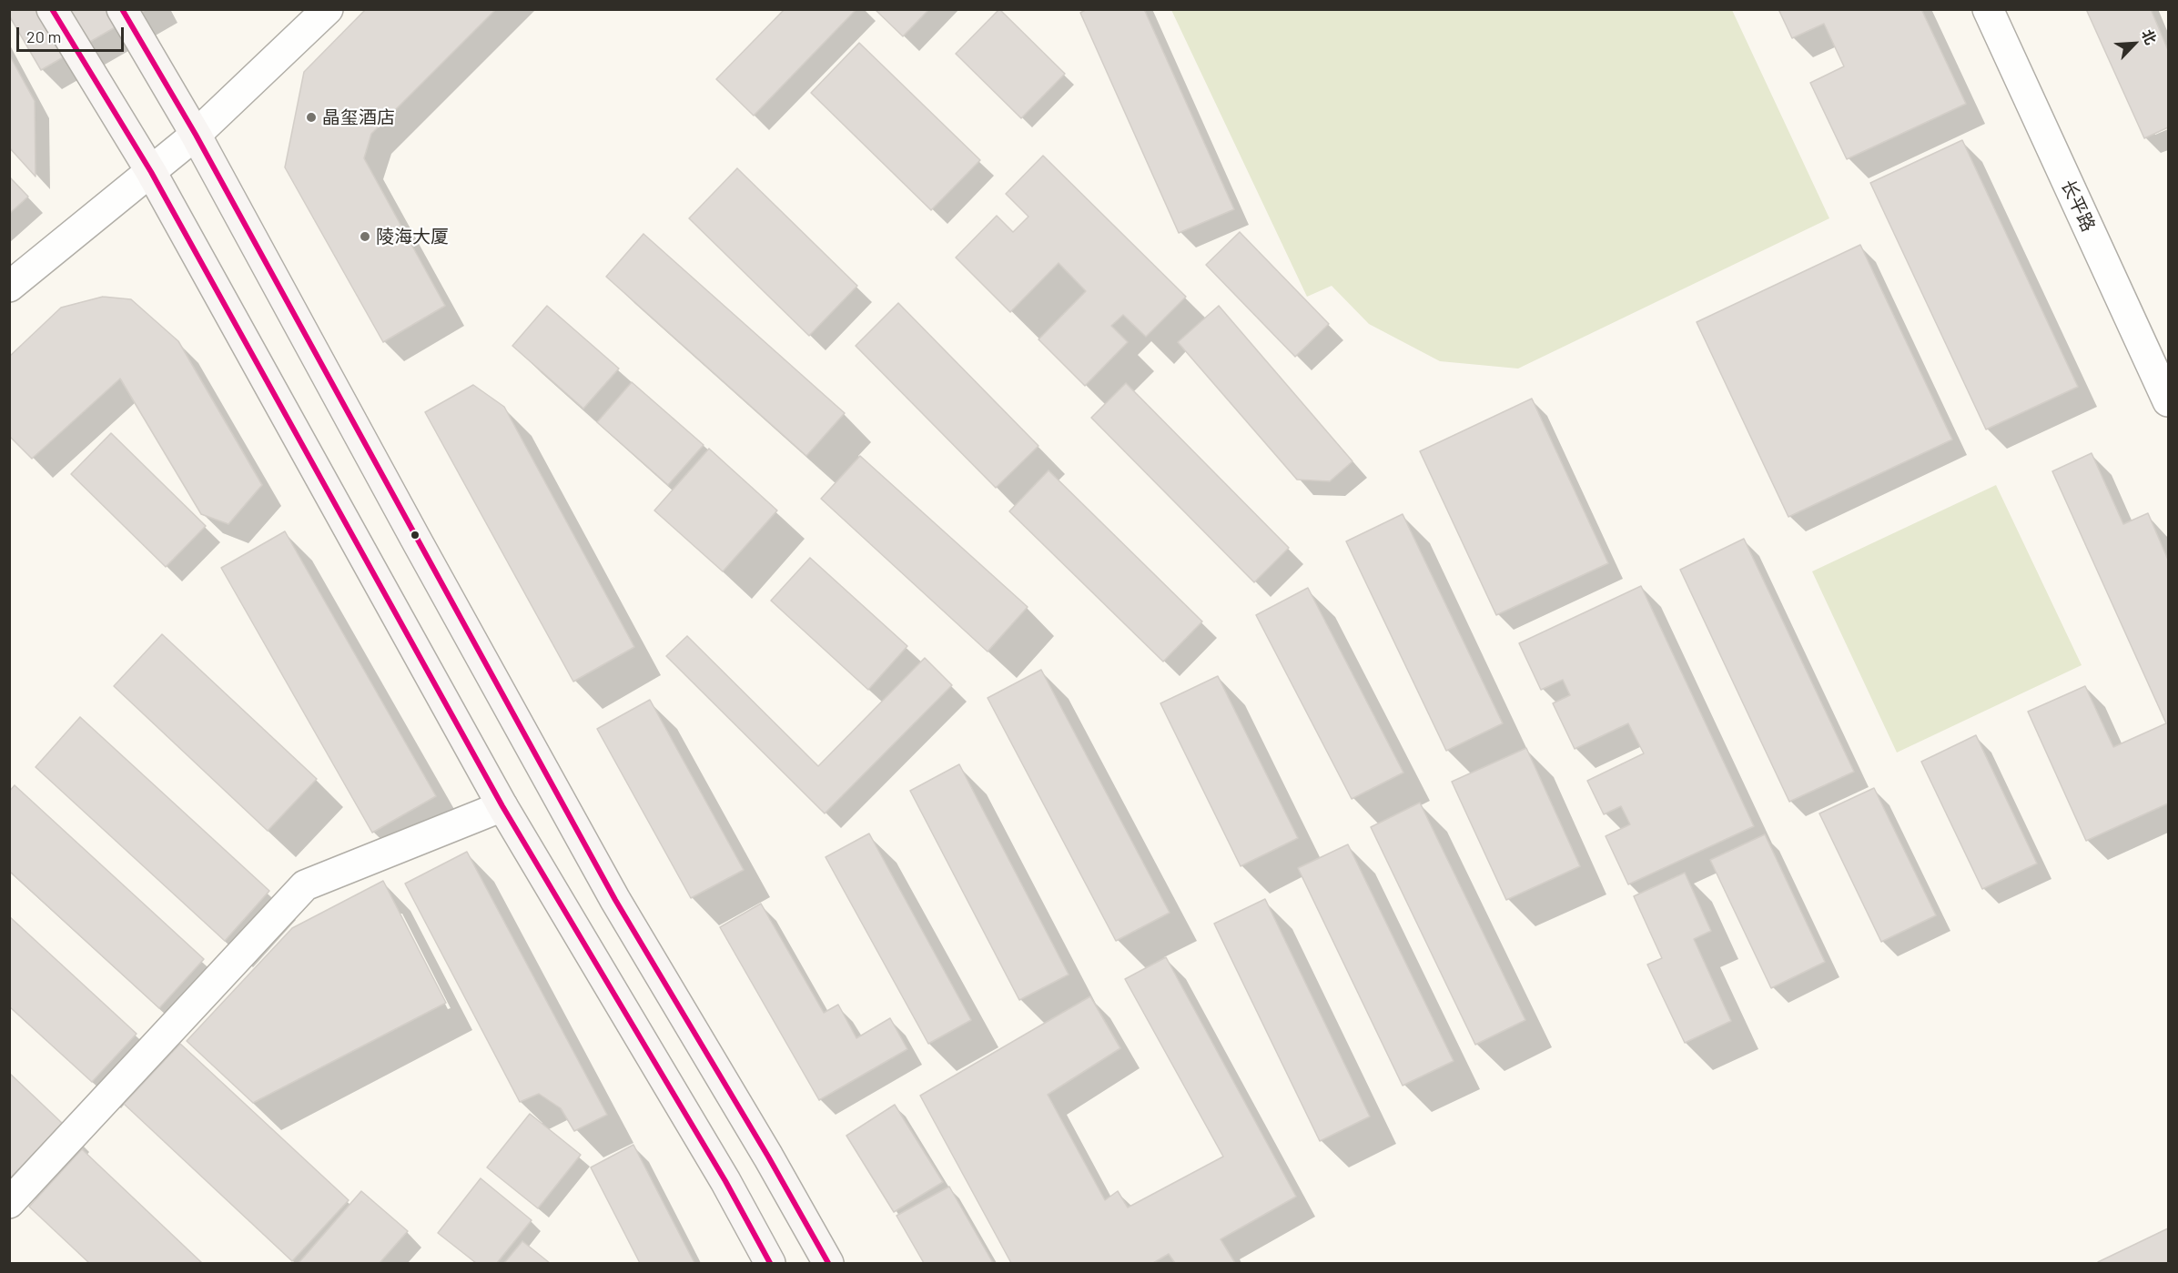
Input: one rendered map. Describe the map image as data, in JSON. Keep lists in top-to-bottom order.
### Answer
{
  "streets": {
    "street": ["长平路"]
  },
  "places": ["晶玺酒店", "陵海大厦"],
  "scale_bar": "20 m",
  "north": "top right"
}
